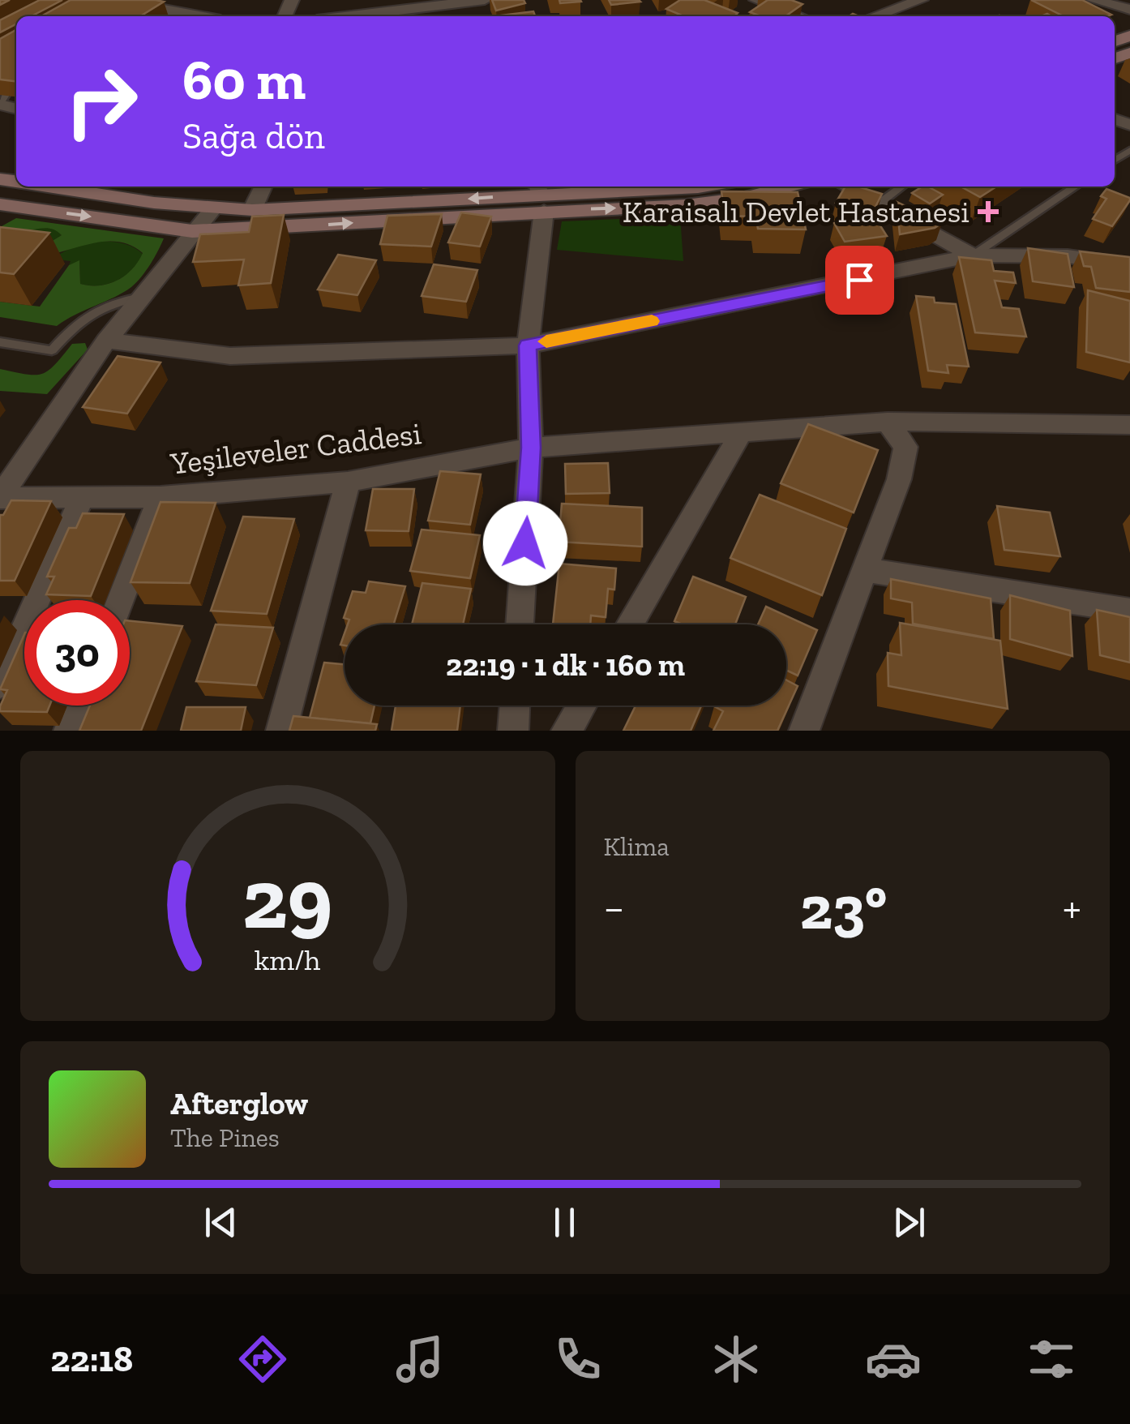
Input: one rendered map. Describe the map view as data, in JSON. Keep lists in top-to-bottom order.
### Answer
{
  "streets": {
    "street": ["Yeşileveler Caddesi"]
  },
  "places": {
    "health": ["Karaisalı Devlet Hastanesi"]
  },
  "page": {
    "turn": ["60 m", "Sağa dön"],
    "limit": "30",
    "trip": "22:19 · 1 dk · 160 m",
    "tile": "Klima",
    "heat": ["−", "23°", "+"],
    "song": ["Afterglow", "The Pines"],
    "tabs": "22:18",
    "gauge": ["29", "km/h"]
  }
}
